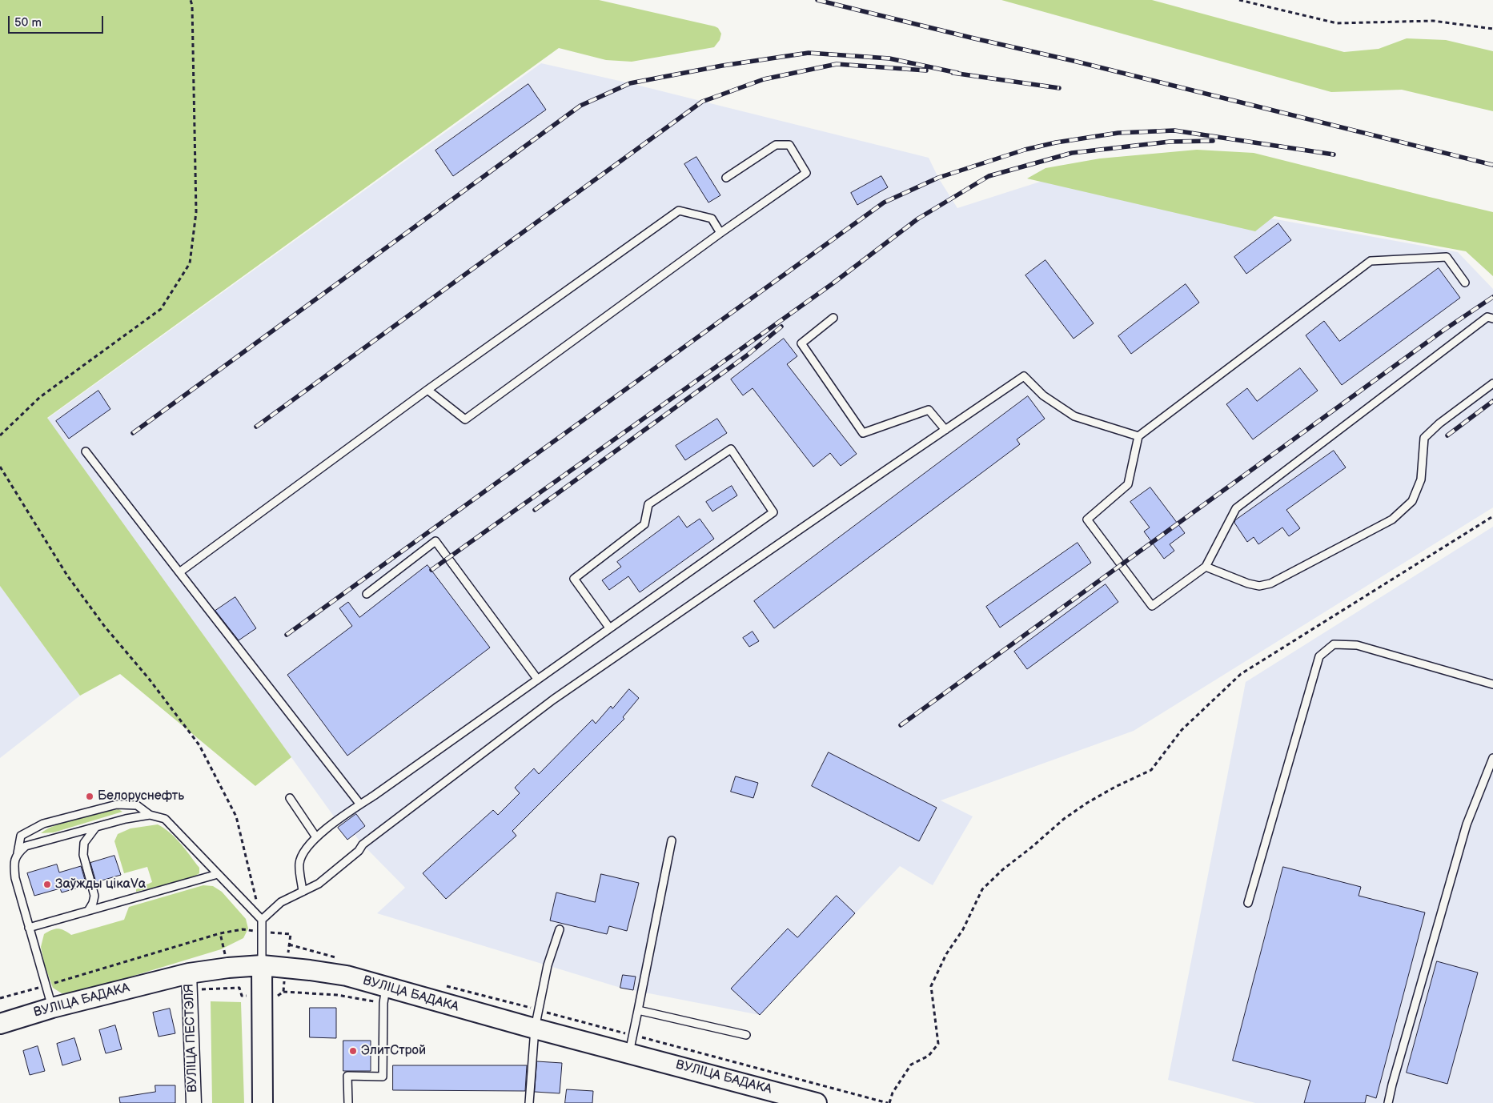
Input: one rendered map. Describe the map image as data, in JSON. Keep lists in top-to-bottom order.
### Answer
{
  "streets": {
    "main road": ["ВУЛІЦА БАДАКА"],
    "street": ["ВУЛІЦА ПЕСТЭЛЯ"]
  },
  "crossings": [
    ["ВУЛІЦА БАДАКА", "ВУЛІЦА ПЕСТЭЛЯ"]
  ],
  "places": ["Белоруснефть", "Заўжды цікаVа", "ЭлитСтрой"],
  "scale_bar": "50 m"
}
